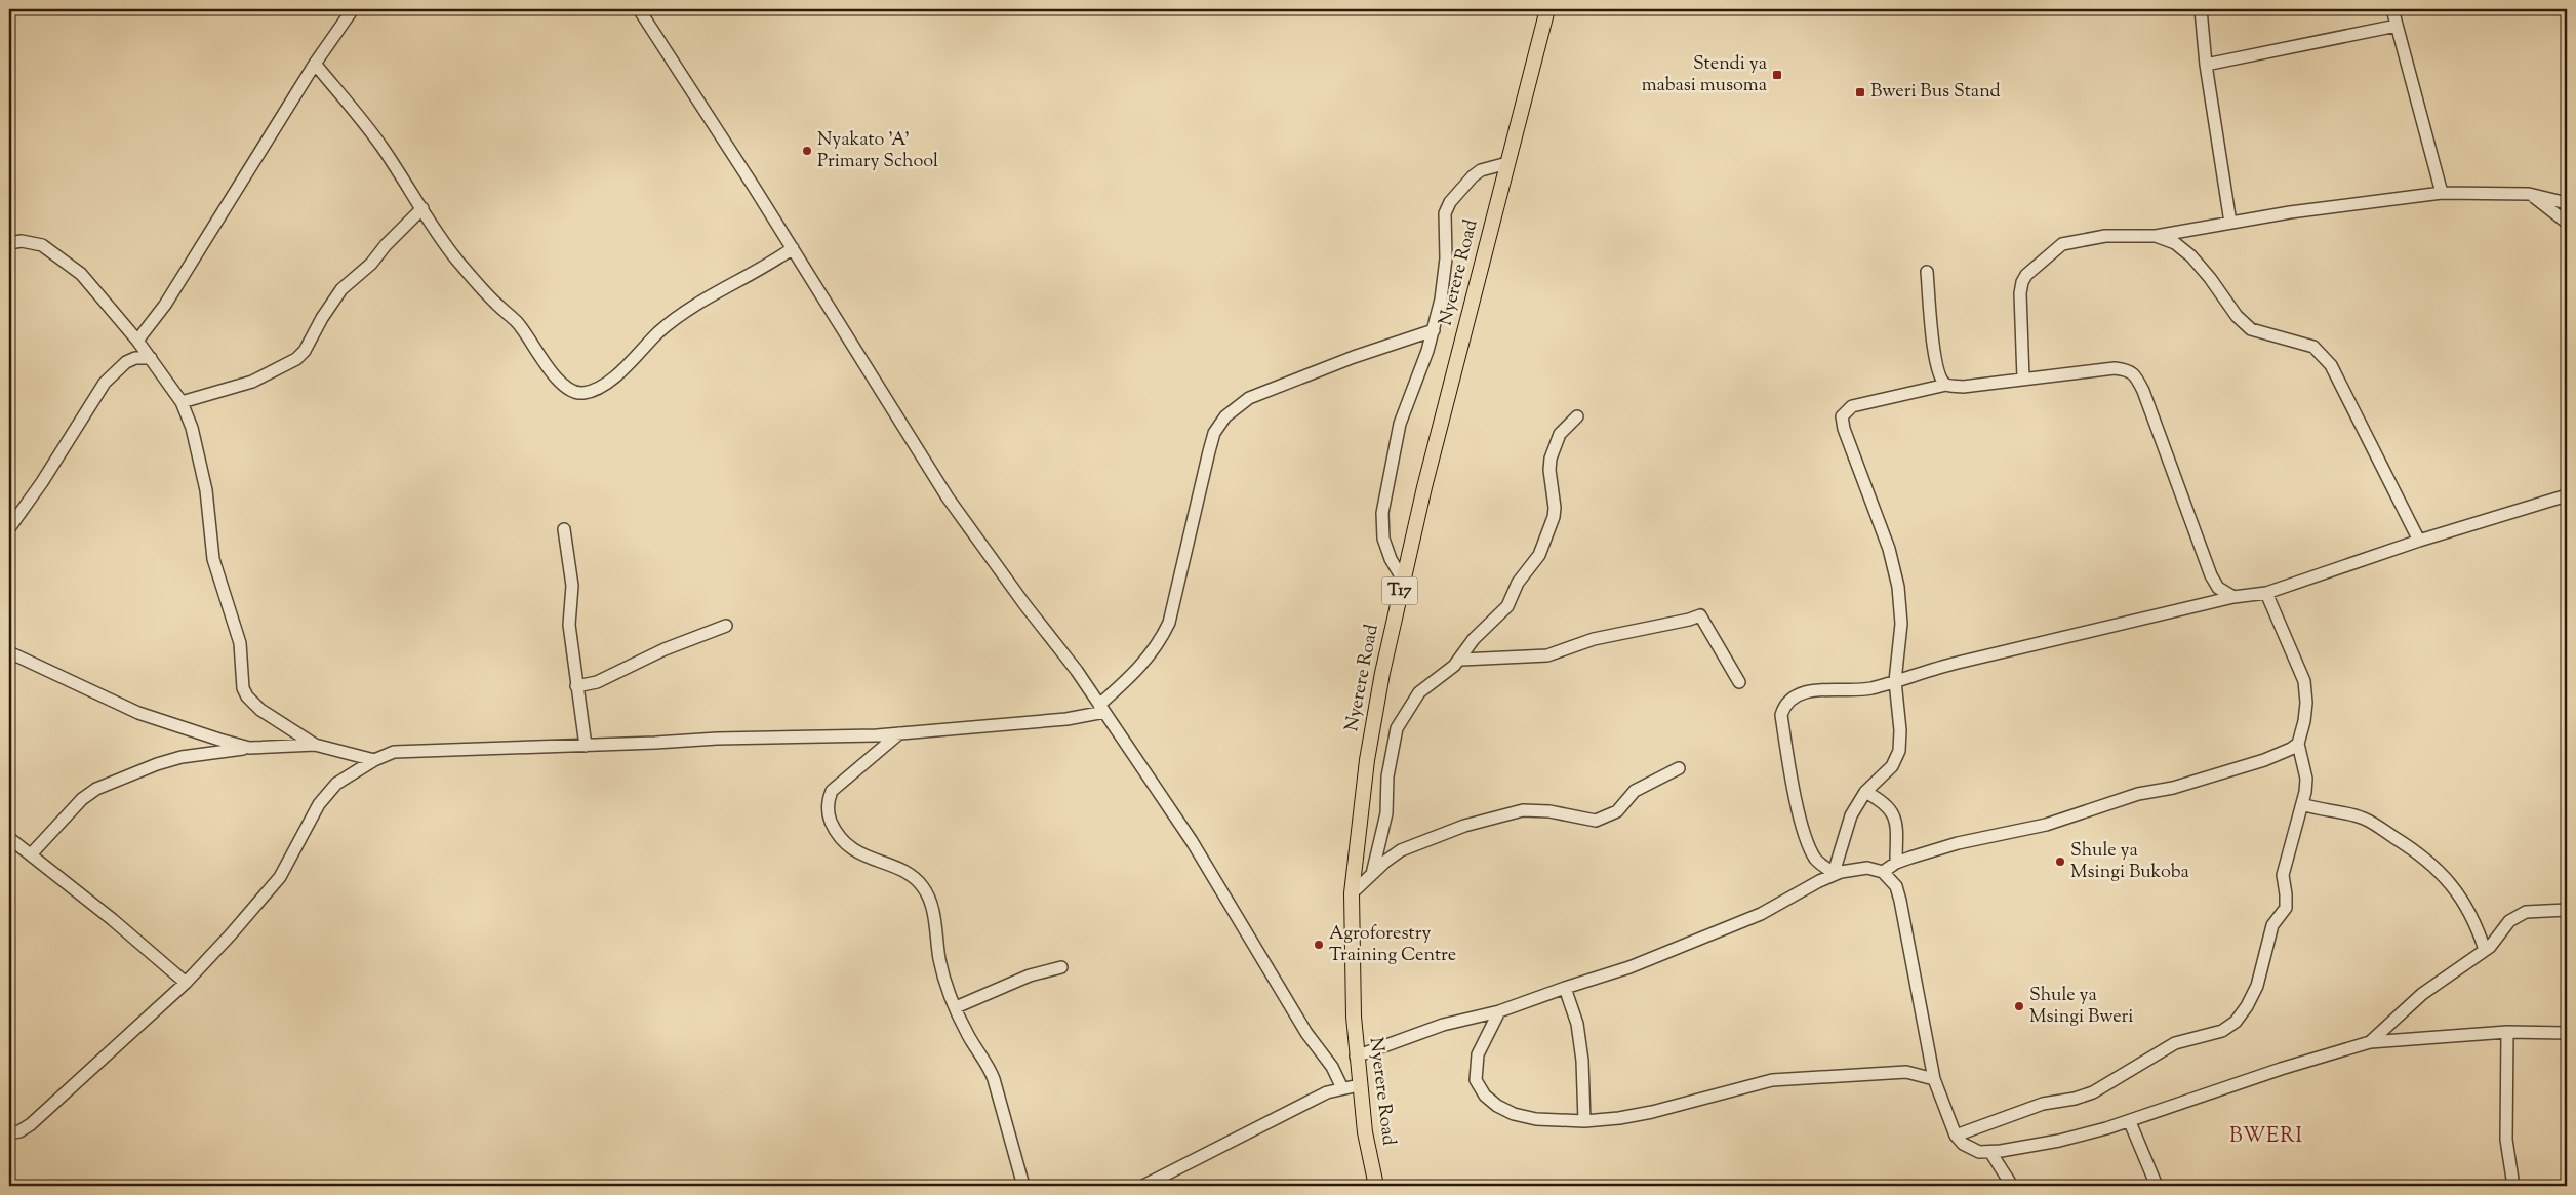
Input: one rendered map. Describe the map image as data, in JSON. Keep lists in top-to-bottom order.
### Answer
{
  "streets": {
    "main road": ["Nyerere Road", "T17"]
  },
  "districts": ["BWERI"],
  "places": {
    "transit": ["Stendi ya mabasi musoma", "Bweri Bus Stand"],
    "other": [
      "Nyakato 'A' Primary School",
      "Shule ya Msingi Bukoba",
      "Agroforestry Training Centre",
      "Shule ya Msingi Bweri"
    ]
  }
}
